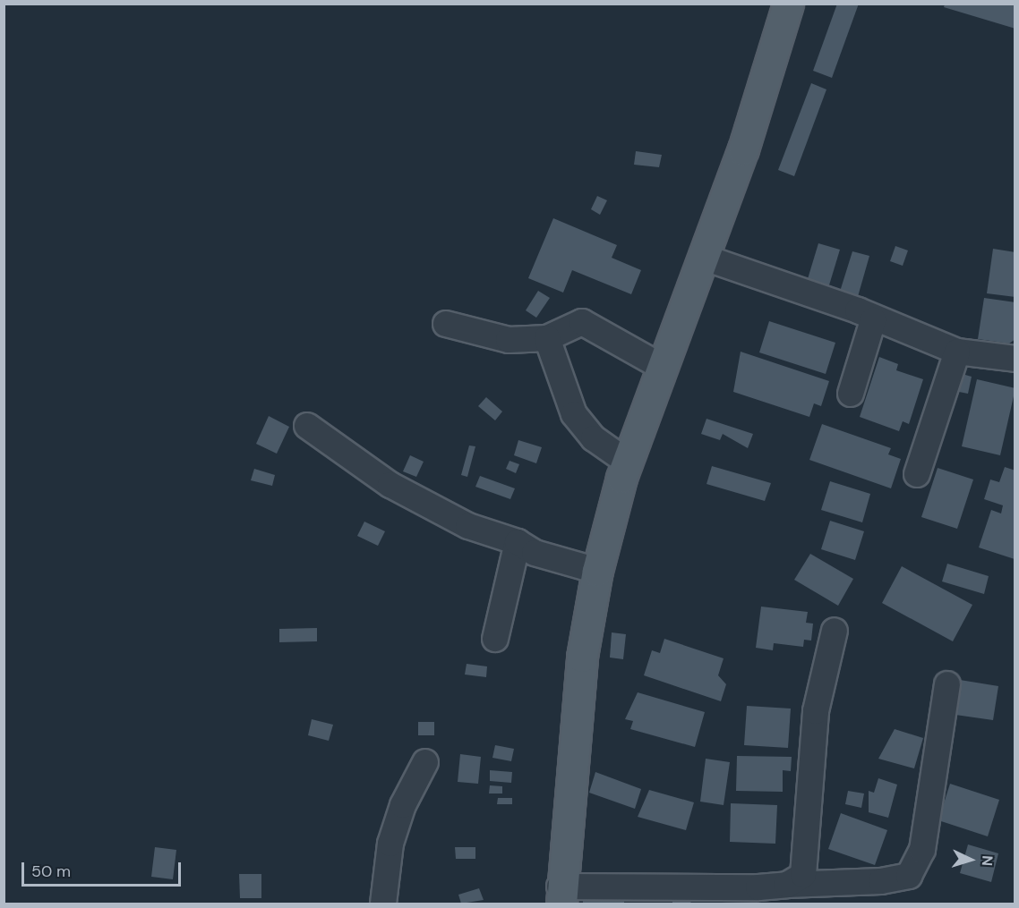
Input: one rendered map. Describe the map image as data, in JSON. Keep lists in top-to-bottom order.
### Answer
{
  "scale_bar": "50 m",
  "north": "right"
}
